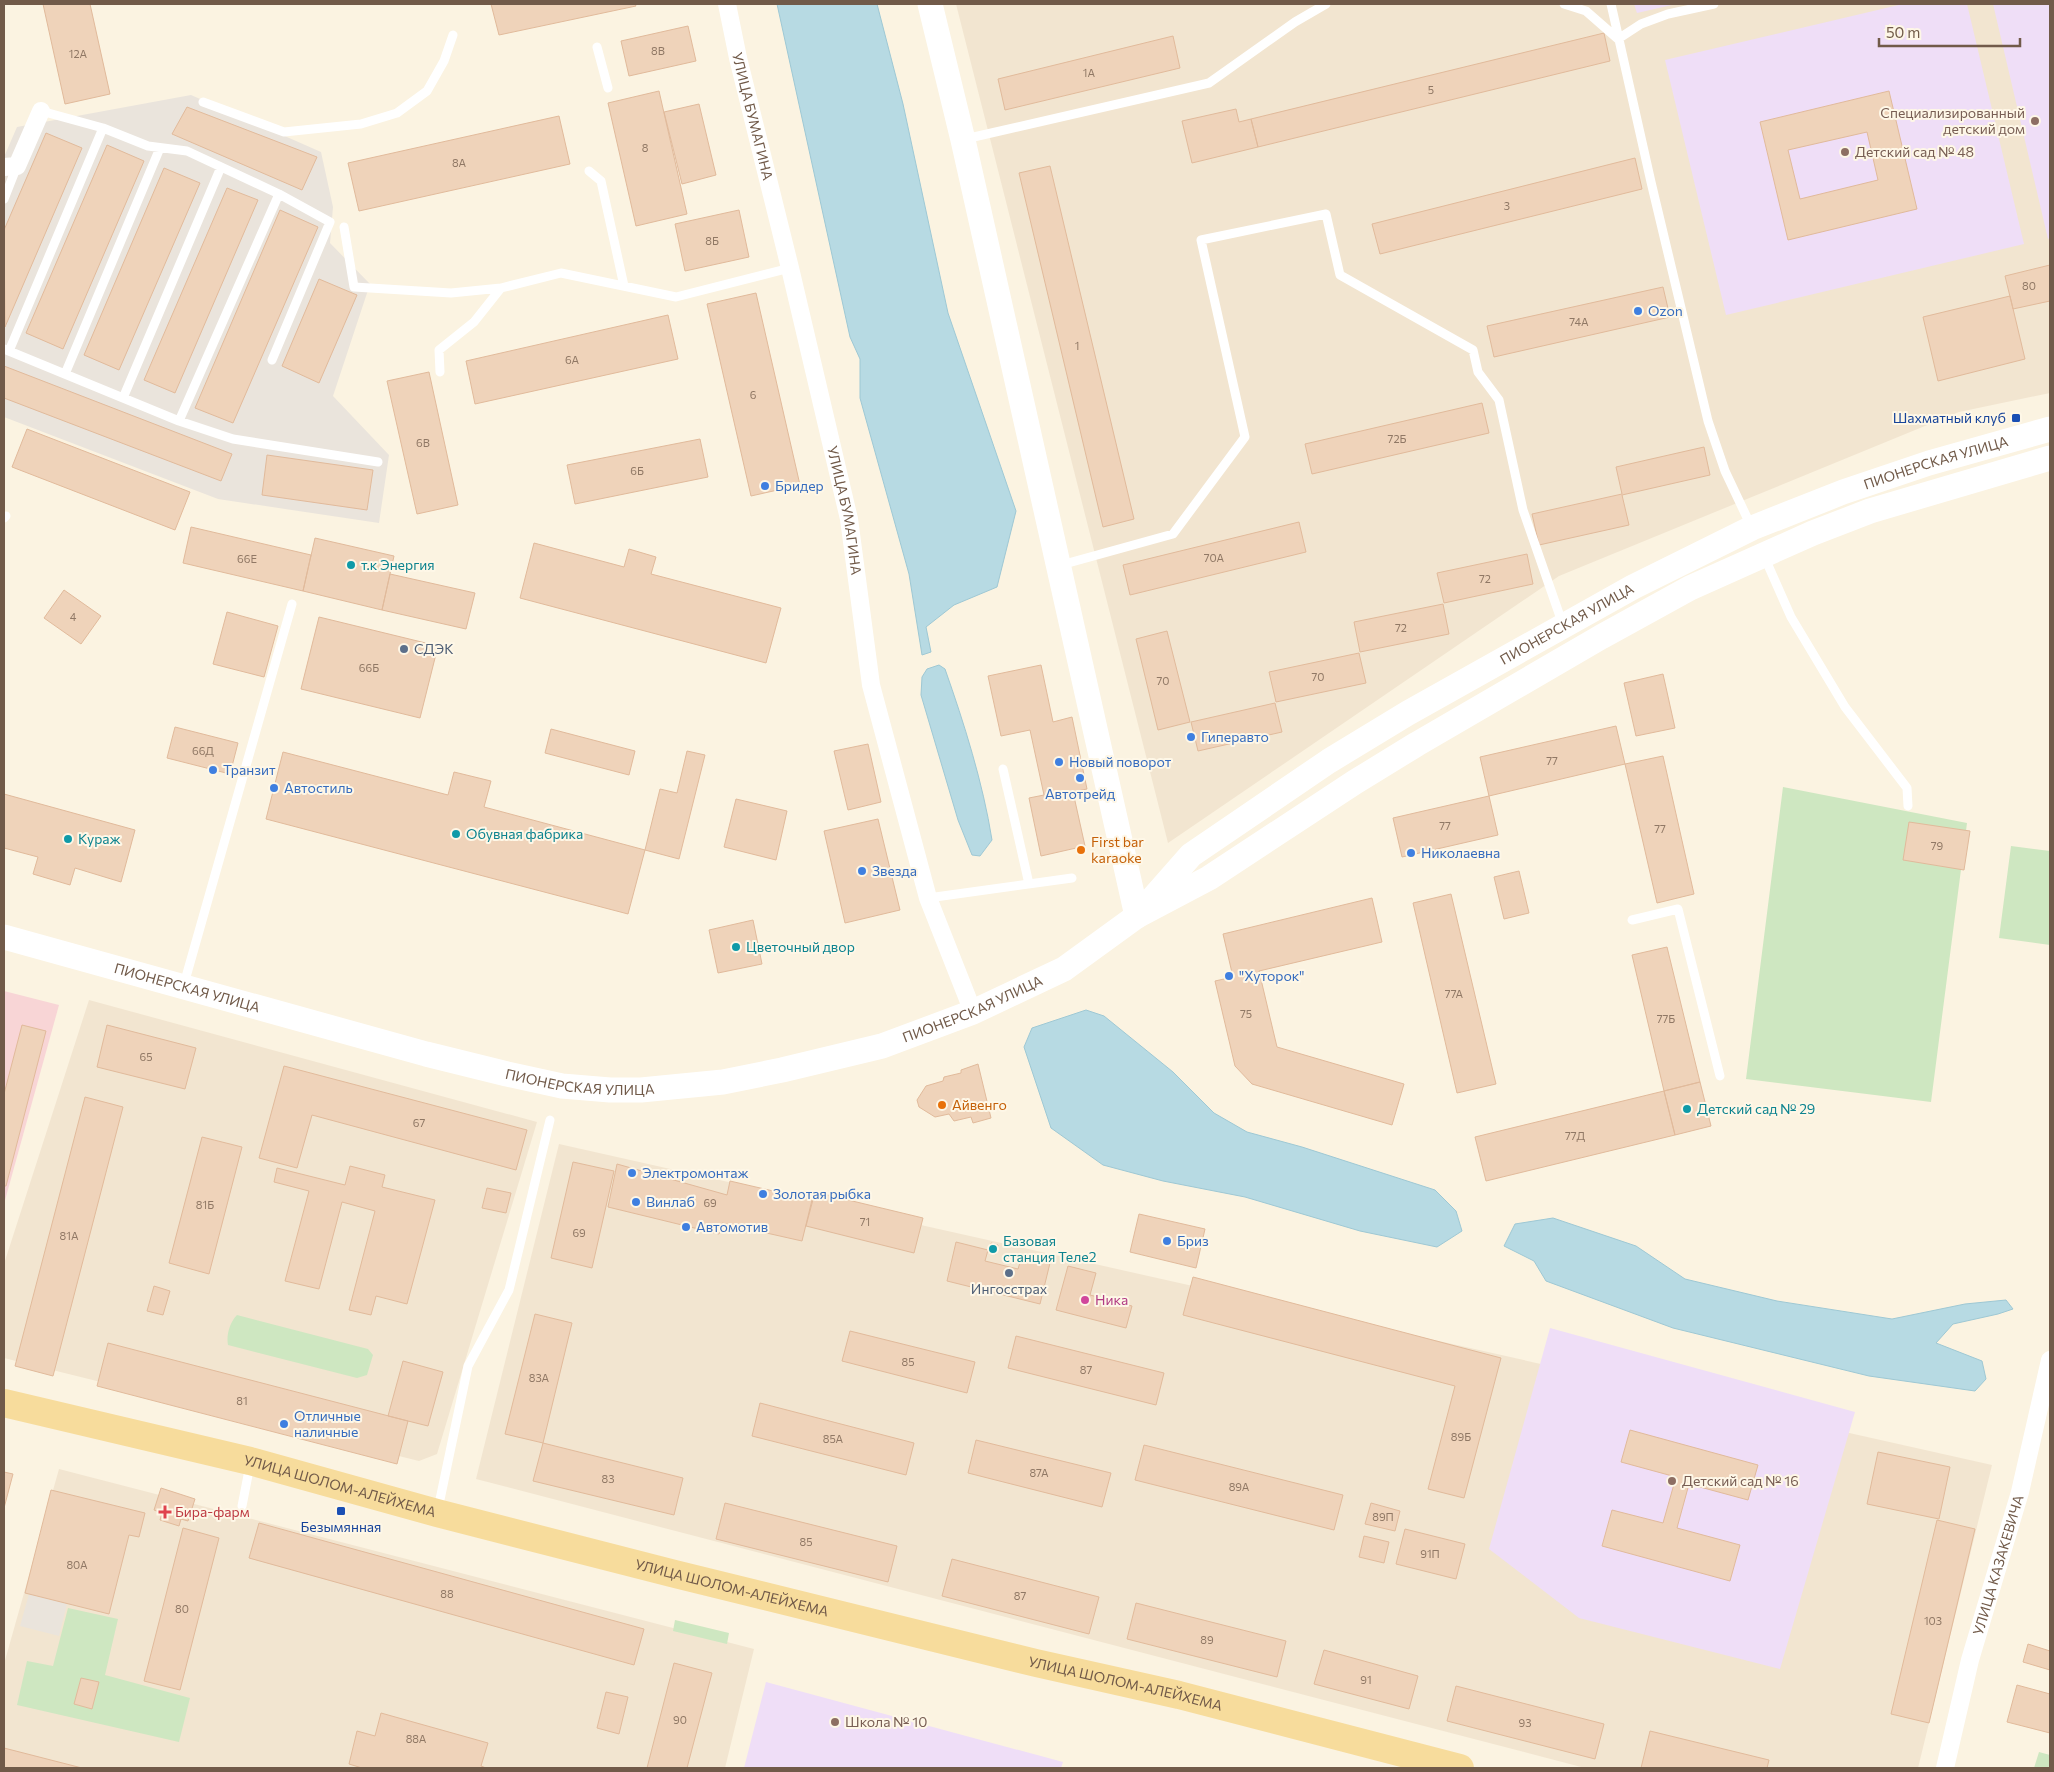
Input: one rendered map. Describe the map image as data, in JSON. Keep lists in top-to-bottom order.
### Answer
{
  "streets": {
    "main road": ["ПИОНЕРСКАЯ УЛИЦА", "УЛИЦА ШОЛОМ-АЛЕЙХЕМА"],
    "street": ["УЛИЦА БУМАГИНА", "УЛИЦА КАЗАКЕВИЧА"]
  },
  "crossings": [
    ["УЛИЦА БУМАГИНА", "ПИОНЕРСКАЯ УЛИЦА"]
  ],
  "places": {
    "other": [
      "Специализированный детский дом",
      "Детский сад № 48",
      "Ozon",
      "Бридер",
      "т.к Энергия",
      "СДЭК",
      "Гиперавто",
      "Новый поворот",
      "Транзит",
      "Автотрейд",
      "Автостиль",
      "Обувная фабрика",
      "Кураж",
      "First bar karaoke",
      "Николаевна",
      "Звезда",
      "Цветочный двор",
      "\"Хуторок\"",
      "Айвенго",
      "Детский сад № 29",
      "Электромонтаж",
      "Золотая рыбка",
      "Винлаб",
      "Автомотив",
      "Бриз",
      "Базовая станция Теле2",
      "Ингосстрах",
      "Ника",
      "Отличные наличные",
      "Детский сад № 16",
      "Школа № 10"
    ],
    "transit": ["Шахматный клуб", "Безымянная"],
    "health": ["Бира-фарм"]
  },
  "house_numbers": [
    "8В",
    "12А",
    "1А",
    "5",
    "8",
    "8А",
    "3",
    "8Б",
    "80",
    "74А",
    "1",
    "6А",
    "6",
    "72Б",
    "6В",
    "6Б",
    "70А",
    "66Е",
    "72",
    "4",
    "72",
    "66Б",
    "70",
    "70",
    "66Д",
    "77",
    "77",
    "77",
    "79",
    "77А",
    "75",
    "77Б",
    "65",
    "67",
    "77Д",
    "69",
    "81Б",
    "71",
    "69",
    "81А",
    "85",
    "87",
    "83А",
    "81",
    "89Б",
    "85А",
    "87А",
    "83",
    "89А",
    "89П",
    "85",
    "91П",
    "80А",
    "88",
    "87",
    "80",
    "103",
    "89",
    "91",
    "90",
    "93",
    "88А"
  ],
  "scale_bar": "50 m"
}
